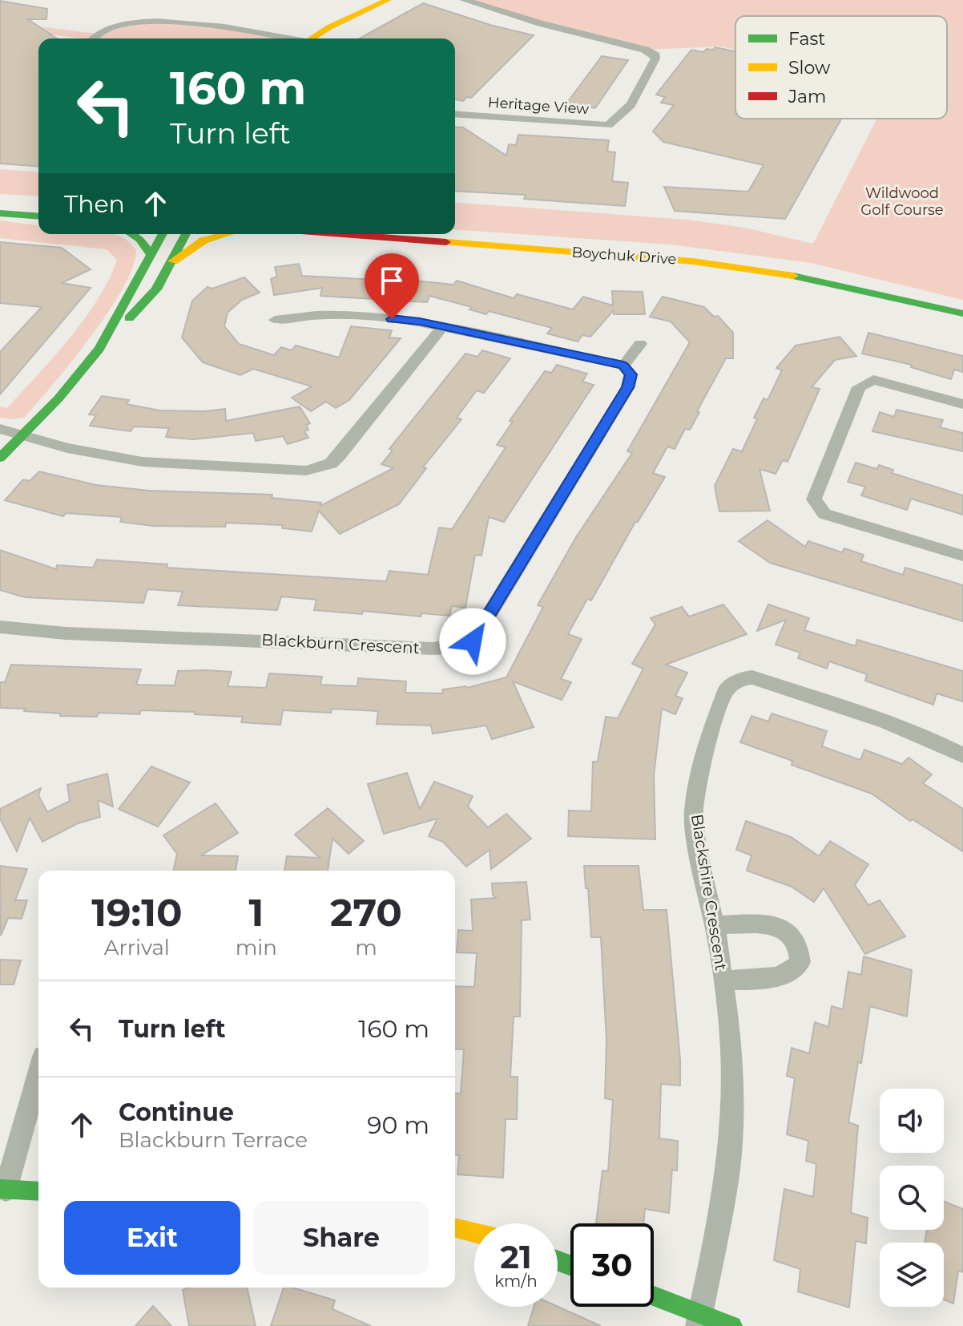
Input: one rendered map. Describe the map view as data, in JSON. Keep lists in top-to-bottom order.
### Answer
{
  "streets": {
    "main road": ["Boychuk Drive"],
    "street": ["Heritage View", "Blackburn Crescent", "Blackshire Crescent"]
  },
  "parks": ["Wildwood Golf Course"],
  "legend": ["Fast", "Slow", "Jam"],
  "page": {
    "turn": ["160 m", "Turn left"],
    "then": "Then",
    "eta": [
      "19:10",
      "Arrival",
      "1",
      "min",
      "270",
      "m"
    ],
    "list": [
      {
        "name": "Turn left",
        "value": "160 m"
      },
      {
        "name": "Continue",
        "note": "Blackburn Terrace",
        "value": "90 m"
      }
    ],
    "buttons": ["Exit", "Share"],
    "speed": "21 km/h",
    "limit": "30"
  }
}
